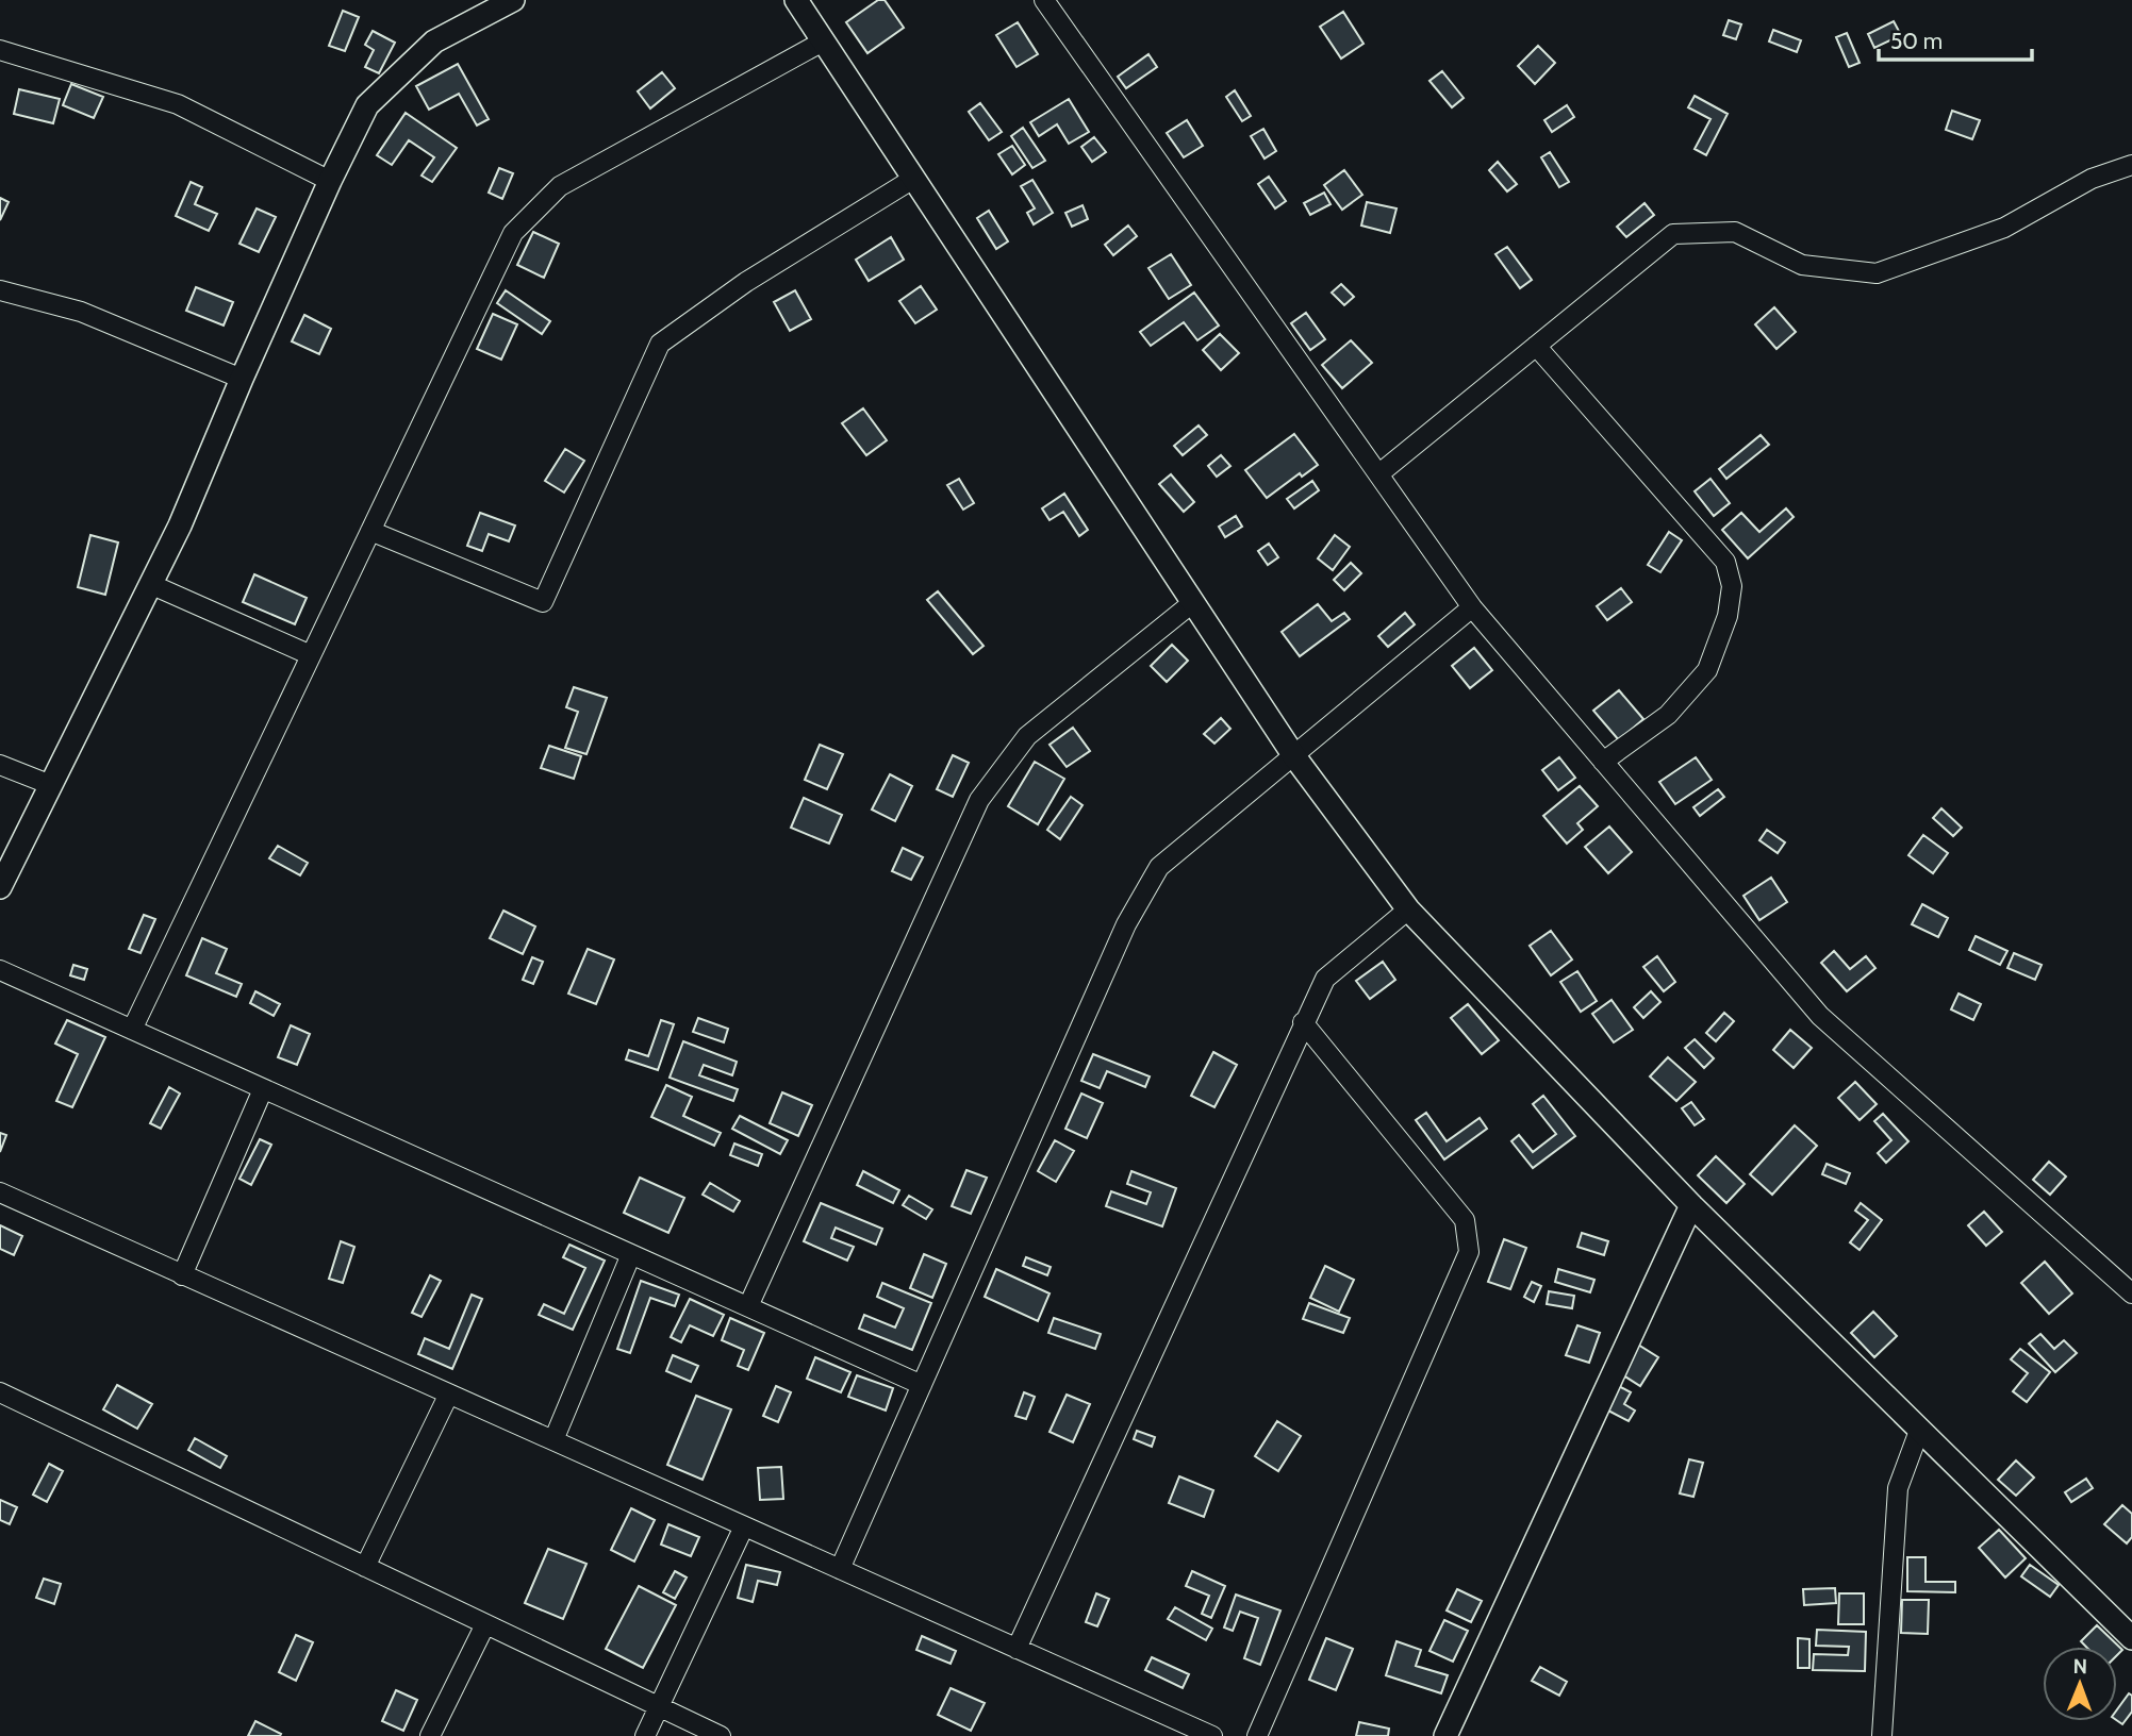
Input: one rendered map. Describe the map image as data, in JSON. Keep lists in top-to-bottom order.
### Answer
{
  "scale_bar": "50 m",
  "north": "top"
}
